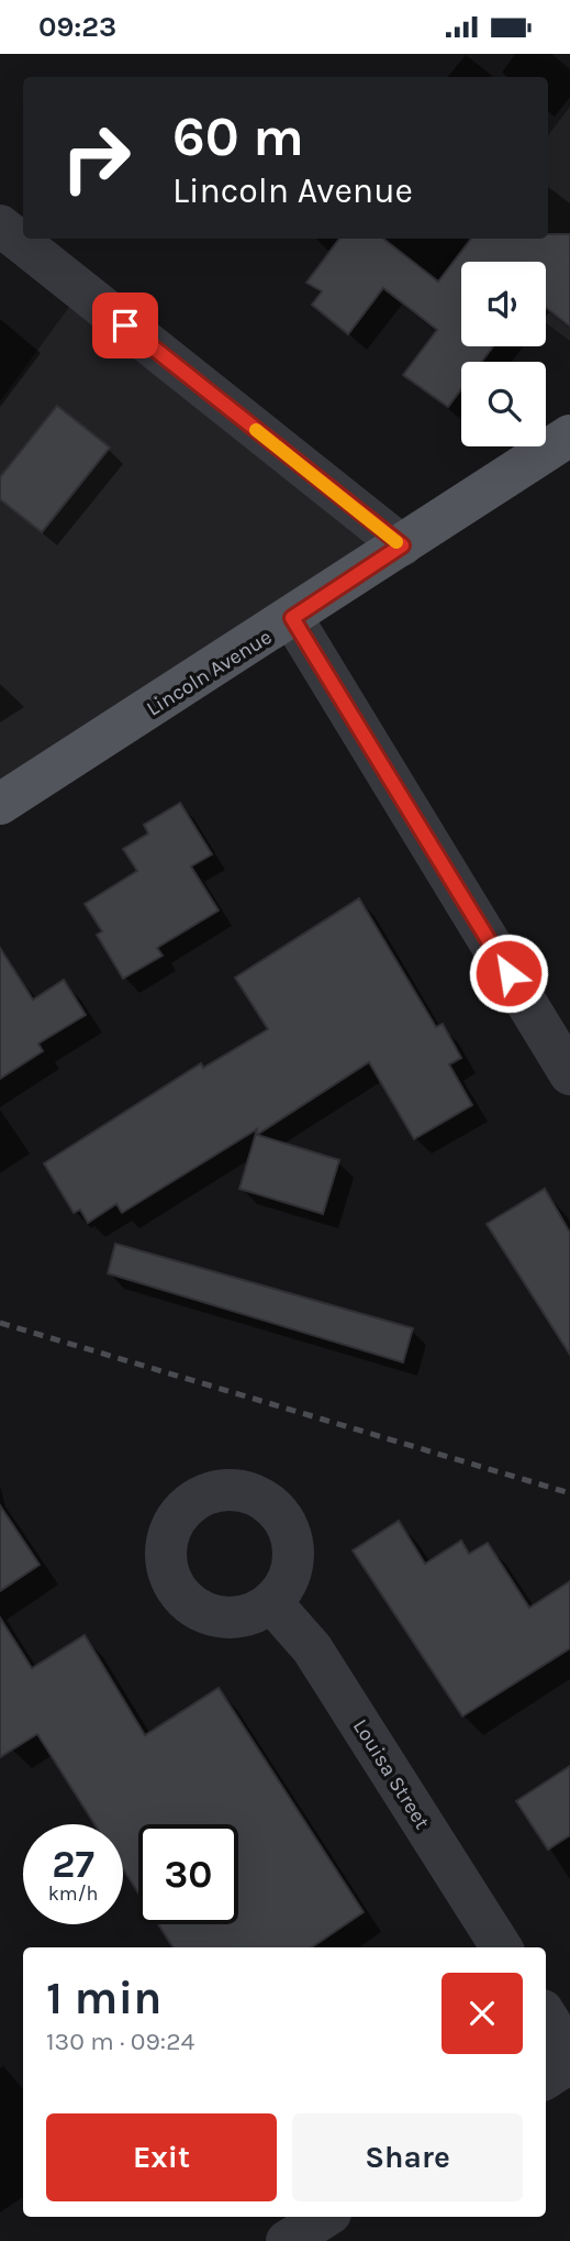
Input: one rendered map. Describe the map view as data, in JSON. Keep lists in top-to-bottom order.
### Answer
{
  "streets": {
    "main road": ["Lincoln Avenue"],
    "street": ["Louisa Street"]
  },
  "page": {
    "status": "09:23",
    "turn": ["60 m", "Lincoln Avenue"],
    "speed": "27 km/h",
    "limit": "30",
    "heading": ["1 min", "130 m · 09:24"],
    "buttons": ["Exit", "Share"]
  }
}
